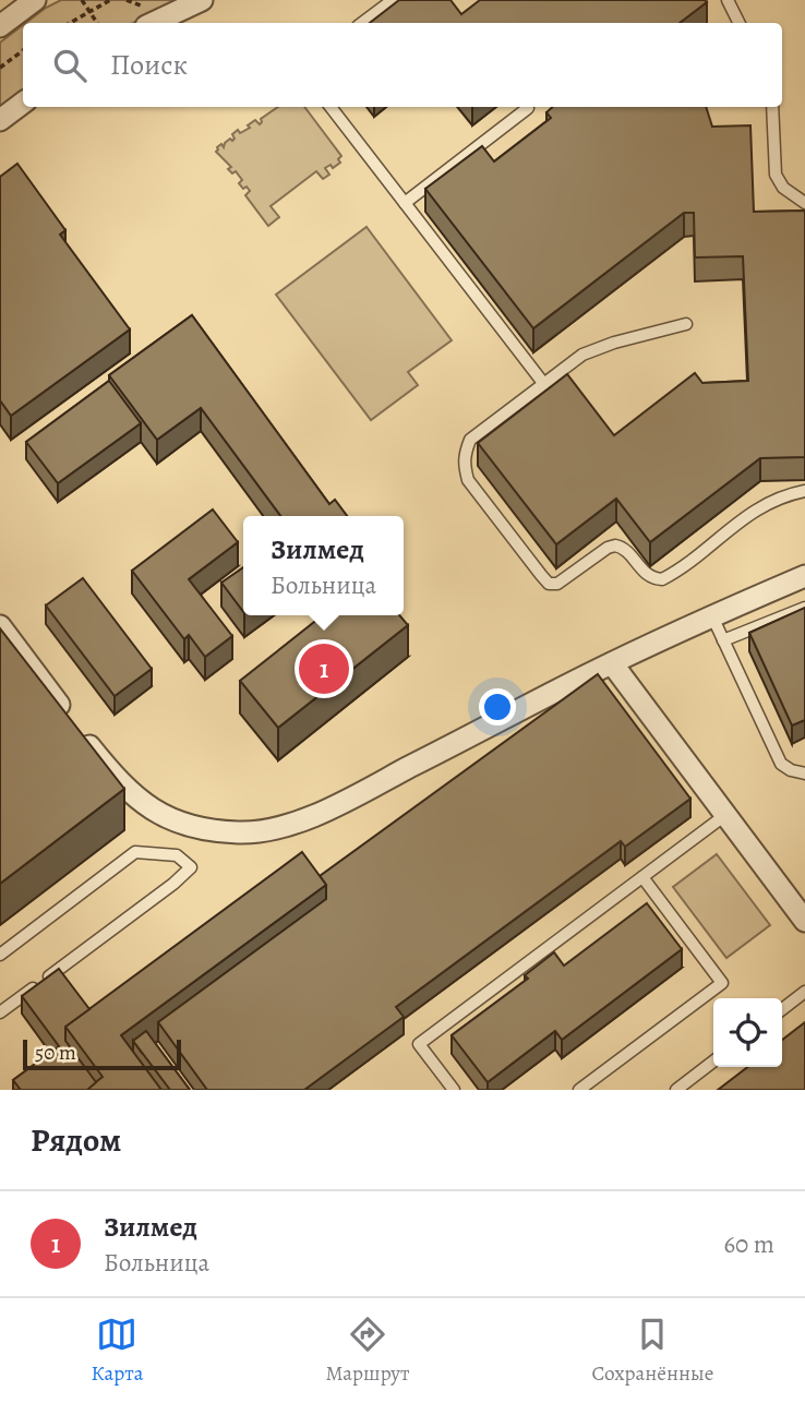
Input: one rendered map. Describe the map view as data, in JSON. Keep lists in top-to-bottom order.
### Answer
{
  "scale_bar": "50 m",
  "page": {
    "search": "Поиск",
    "popup": ["Зилмед", "Больница"],
    "pins": "1",
    "scale": "50 m",
    "heading": "Рядом",
    "list": [
      {
        "mark": "1",
        "name": "Зилмед",
        "note": "Больница",
        "value": "60 m"
      }
    ],
    "nav": ["Карта", "Маршрут", "Сохранённые"]
  }
}
